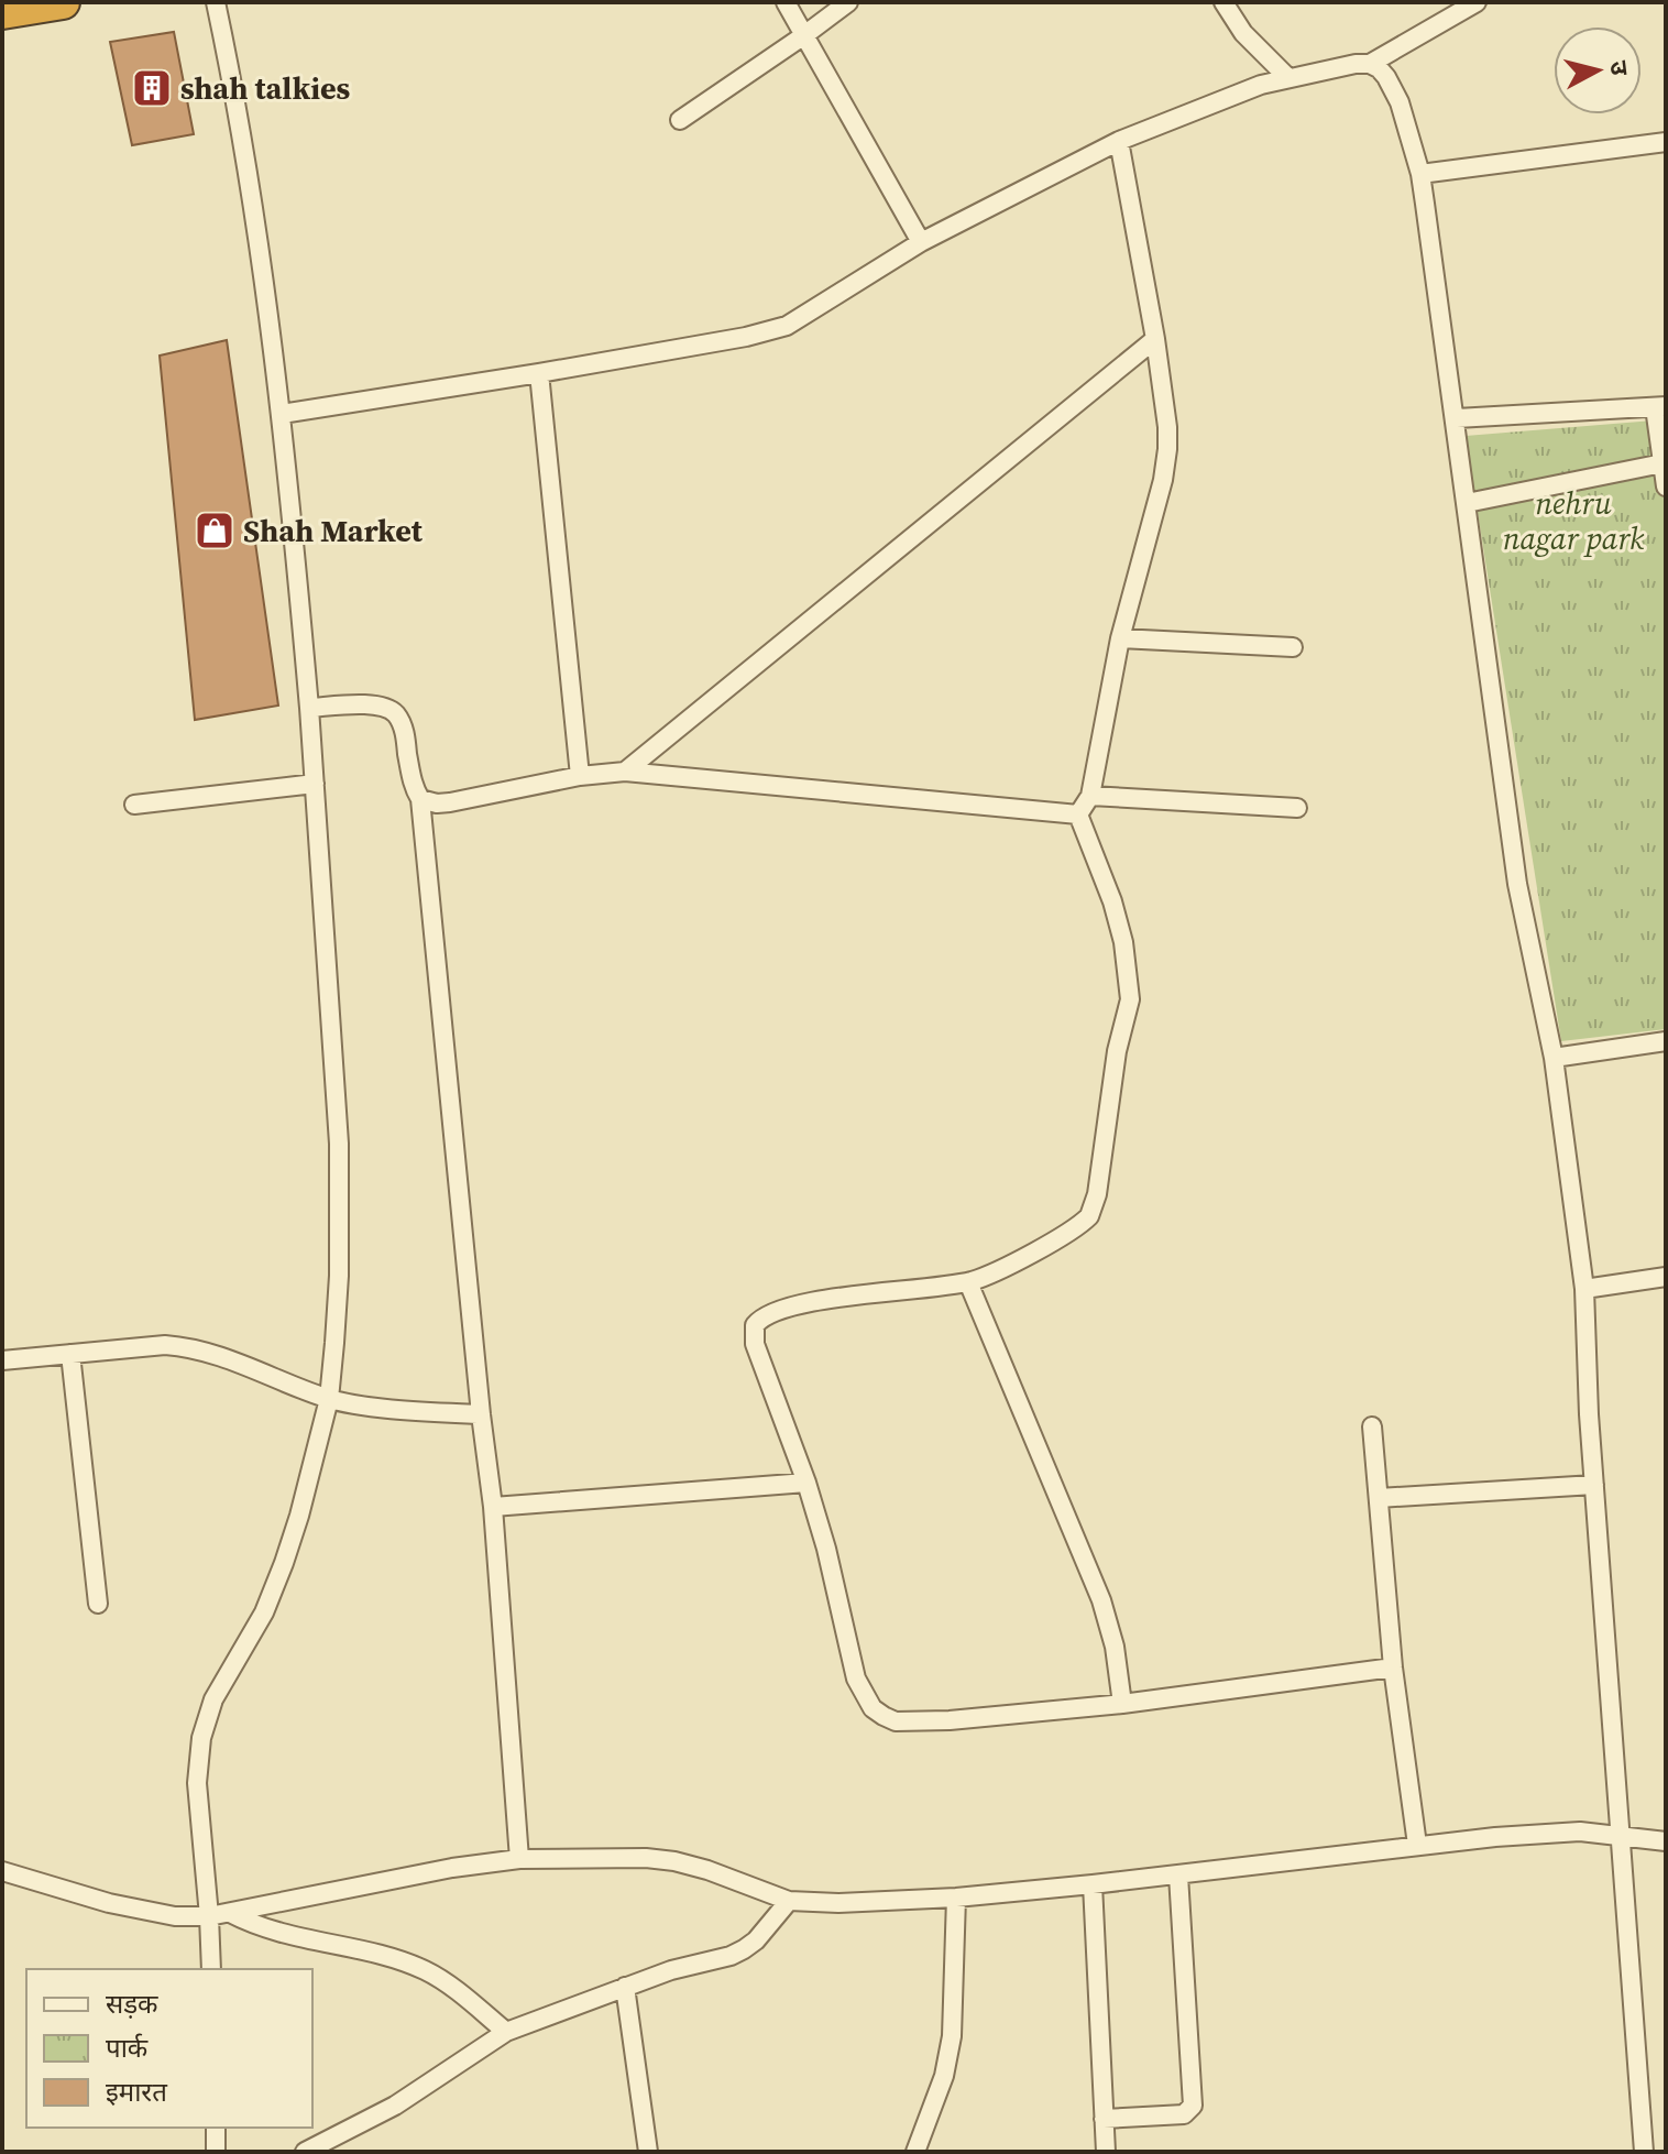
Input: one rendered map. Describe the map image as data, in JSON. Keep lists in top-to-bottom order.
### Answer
{
  "parks": ["nehru nagar park"],
  "places": {
    "building": ["shah talkies"],
    "shop": ["Shah Market"]
  },
  "legend": ["सड़क", "पार्क", "इमारत"],
  "north": "right"
}
